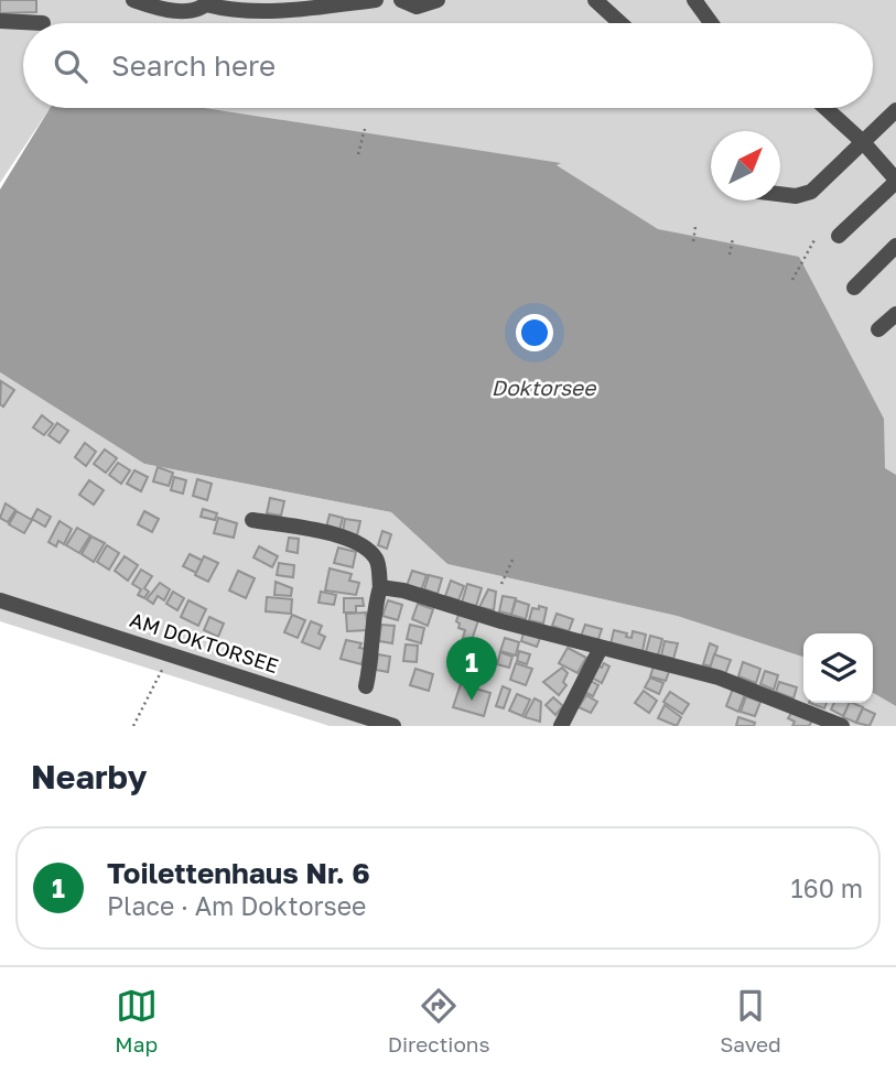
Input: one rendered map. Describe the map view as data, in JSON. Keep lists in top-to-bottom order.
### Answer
{
  "streets": {
    "street": ["AM DOKTORSEE"]
  },
  "water": ["Doktorsee"],
  "north": "top right",
  "page": {
    "search": "Search here",
    "pins": "1",
    "heading": "Nearby",
    "list": [
      {
        "mark": "1",
        "name": "Toilettenhaus Nr. 6",
        "note": "Place · Am Doktorsee",
        "value": "160 m"
      }
    ],
    "nav": ["Map", "Directions", "Saved"]
  }
}
